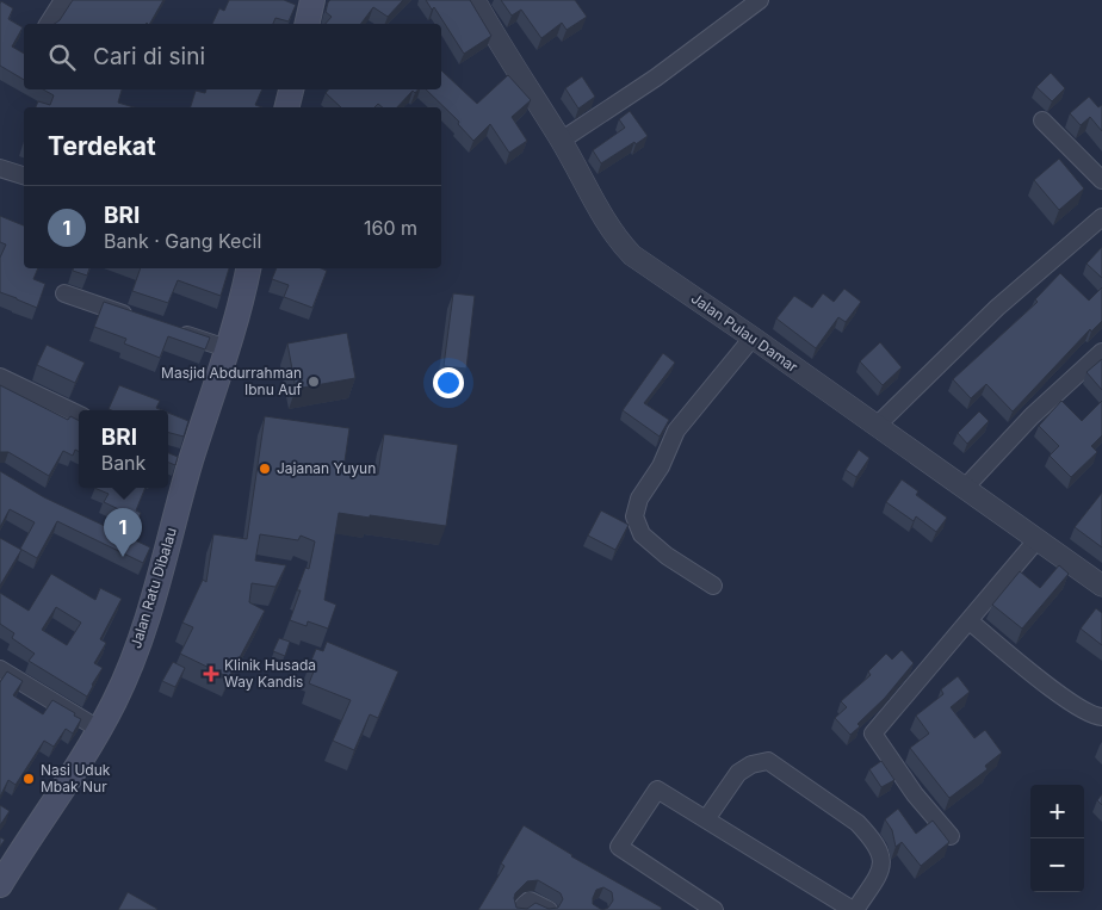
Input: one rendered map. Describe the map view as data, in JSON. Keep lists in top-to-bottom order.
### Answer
{
  "streets": {
    "main road": ["Jalan Ratu Dibalau"],
    "street": ["Jalan Pulau Damar"]
  },
  "places": {
    "other": ["Masjid Abdurrahman Ibnu Auf", "Jajanan Yuyun", "Nasi Uduk Mbak Nur"],
    "health": ["Klinik Husada Way Kandis"]
  },
  "page": {
    "search": "Cari di sini",
    "heading": "Terdekat",
    "list": [
      {
        "mark": "1",
        "name": "BRI",
        "note": "Bank · Gang Kecil",
        "value": "160 m"
      }
    ],
    "popup": ["BRI", "Bank"],
    "pins": "1",
    "map_buttons": ["+", "−"]
  }
}
